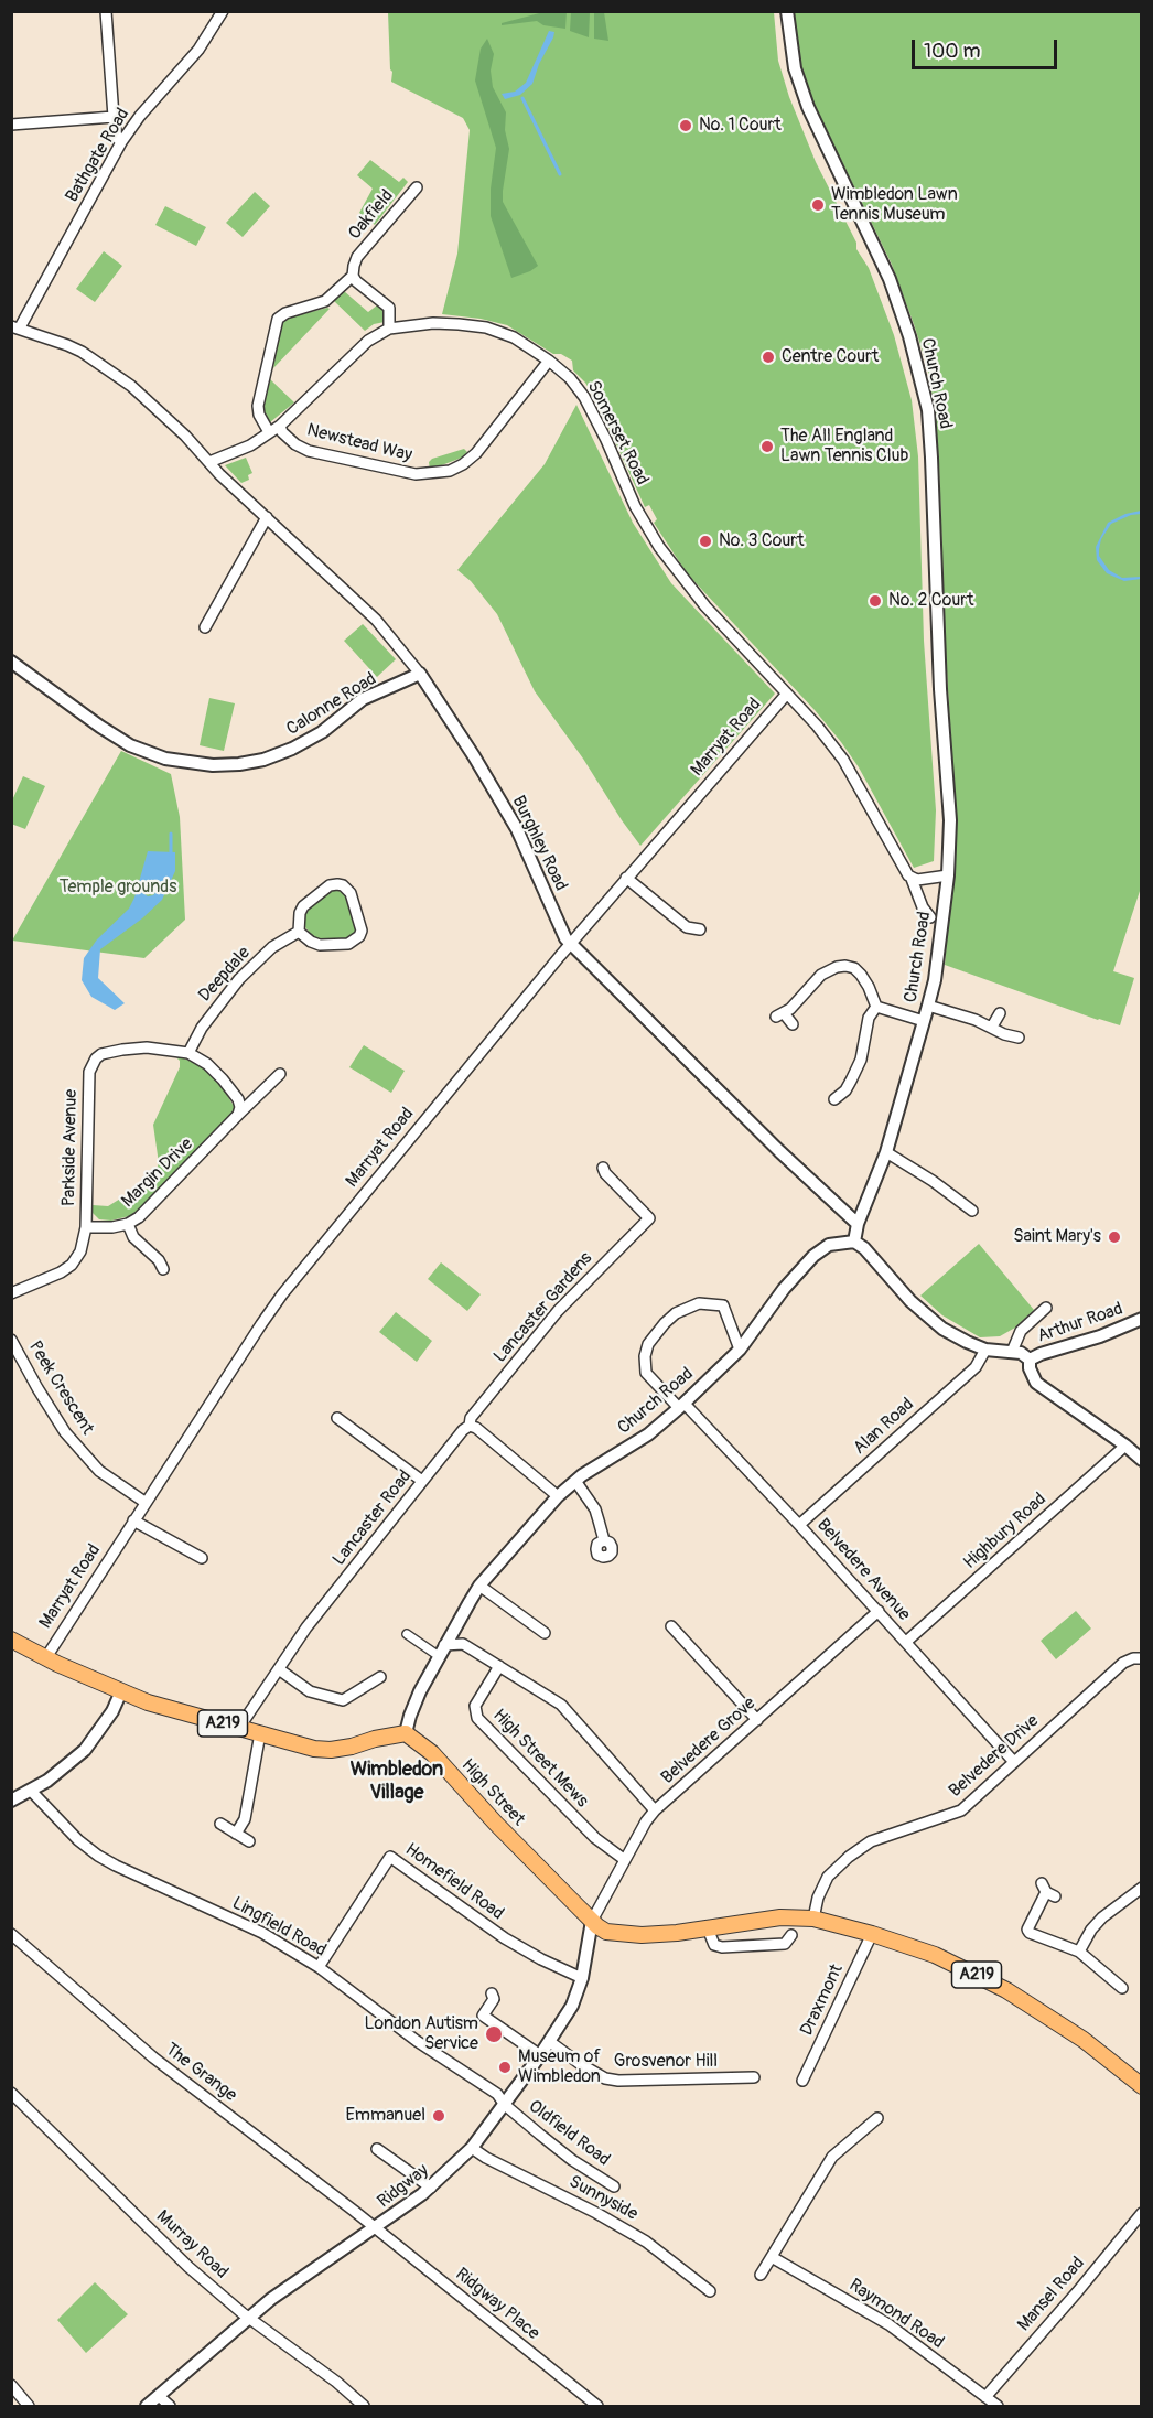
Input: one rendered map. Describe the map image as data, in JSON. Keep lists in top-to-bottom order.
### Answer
{
  "streets": {
    "main road": ["A219", "High Street"],
    "street": [
      "Bathgate Road",
      "Oakfield",
      "Church Road",
      "Somerset Road",
      "Newstead Way",
      "Calonne Road",
      "Marryat Road",
      "Burghley Road",
      "Deepdale",
      "Parkside Avenue",
      "Margin Drive",
      "Lancaster Gardens",
      "Arthur Road",
      "Peek Crescent",
      "Alan Road",
      "Lancaster Road",
      "Highbury Road",
      "Belvedere Avenue",
      "Belvedere Grove",
      "Belvedere Drive",
      "High Street Mews",
      "Homefield Road",
      "Lingfield Road",
      "Draxmont",
      "Grosvenor Hill",
      "The Grange",
      "Oldfield Road",
      "Ridgway",
      "Sunnyside",
      "Murray Road",
      "Mansel Road",
      "Ridgway Place",
      "Raymond Road"
    ]
  },
  "crossings": [
    ["Church Road", "Burghley Road"],
    ["Church Road", "Belvedere Avenue"],
    ["Church Road", "A219"],
    ["Church Road", "High Street"],
    ["Somerset Road", "Newstead Way"],
    ["Somerset Road", "Marryat Road"],
    ["Somerset Road", "Burghley Road"],
    ["Calonne Road", "Burghley Road"],
    ["Marryat Road", "Burghley Road"],
    ["Marryat Road", "Peek Crescent"],
    ["Marryat Road", "A219"],
    ["Deepdale", "Parkside Avenue"],
    ["Parkside Avenue", "Margin Drive"],
    ["Lancaster Gardens", "Lancaster Road"],
    ["Alan Road", "Belvedere Avenue"],
    ["Lancaster Road", "A219"],
    ["Highbury Road", "Belvedere Avenue"],
    ["Belvedere Avenue", "Belvedere Grove"],
    ["Belvedere Avenue", "Belvedere Drive"],
    ["A219", "Belvedere Grove"],
    ["A219", "Belvedere Drive"],
    ["A219", "High Street"],
    ["A219", "Draxmont"],
    ["A219", "Ridgway"],
    ["Belvedere Grove", "High Street Mews"],
    ["Belvedere Grove", "High Street"],
    ["Belvedere Grove", "Ridgway"],
    ["High Street", "Ridgway"],
    ["Homefield Road", "Lingfield Road"],
    ["Homefield Road", "Ridgway"],
    ["Lingfield Road", "Oldfield Road"],
    ["Lingfield Road", "Ridgway"],
    ["Grosvenor Hill", "Ridgway"],
    ["The Grange", "Ridgway"],
    ["The Grange", "Ridgway Place"],
    ["Oldfield Road", "Ridgway"],
    ["Ridgway", "Sunnyside"],
    ["Ridgway", "Murray Road"],
    ["Ridgway", "Ridgway Place"],
    ["Mansel Road", "Raymond Road"]
  ],
  "districts": ["Wimbledon Village"],
  "parks": ["Temple grounds"],
  "places": [
    "No. 1 Court",
    "Wimbledon Lawn Tennis Museum",
    "Centre Court",
    "The All England Lawn Tennis Club",
    "No. 3 Court",
    "No. 2 Court",
    "Saint Mary's",
    "London Autism Service",
    "Museum of Wimbledon",
    "Emmanuel"
  ],
  "scale_bar": "100 m"
}
